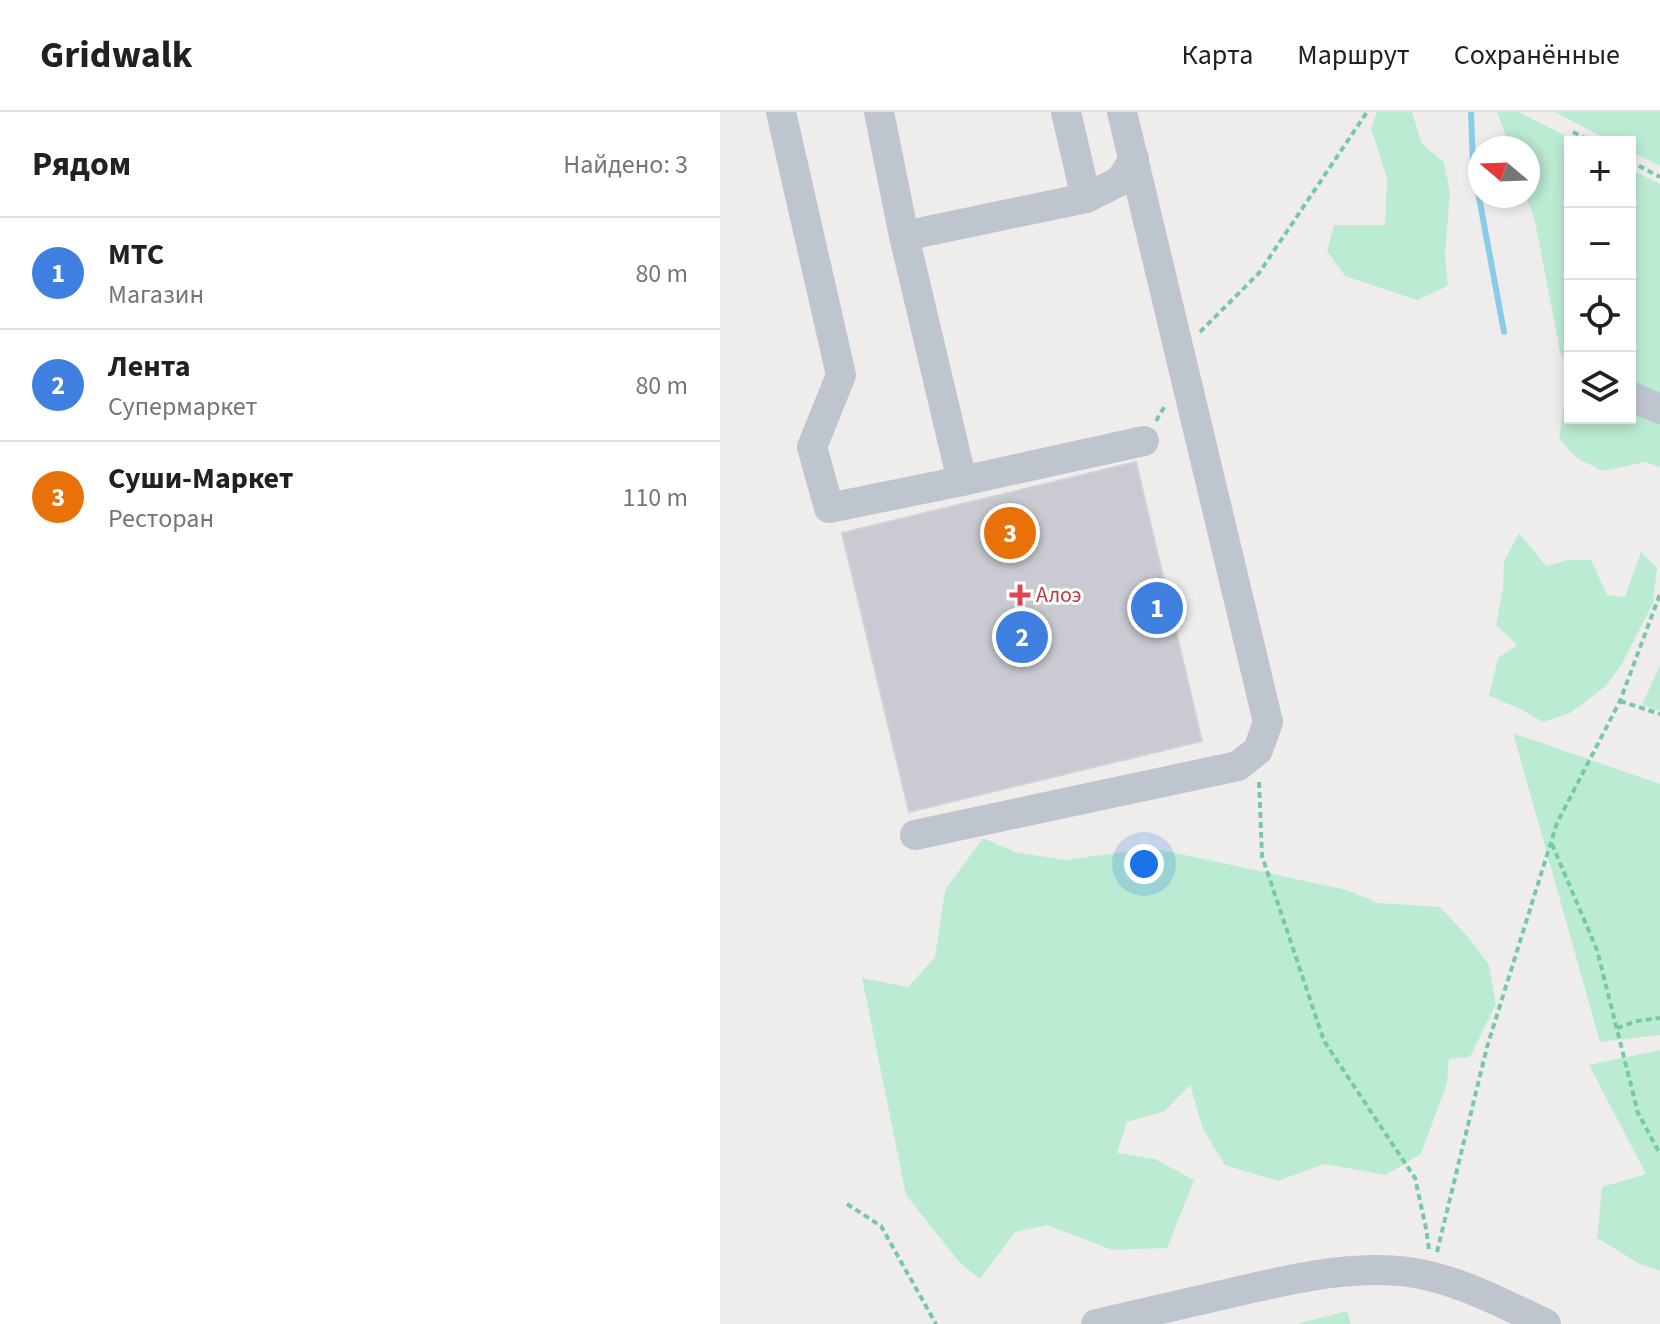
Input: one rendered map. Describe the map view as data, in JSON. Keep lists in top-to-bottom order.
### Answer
{
  "places": {
    "health": ["Алоэ"]
  },
  "north": "left",
  "page": {
    "header": "Gridwalk",
    "nav": ["Карта", "Маршрут", "Сохранённые"],
    "heading": ["Рядом", "Найдено: 3"],
    "map_buttons": ["+", "−"],
    "list": [
      {
        "mark": "1",
        "name": "МТС",
        "note": "Магазин",
        "value": "80 m"
      },
      {
        "mark": "2",
        "name": "Лента",
        "note": "Супермаркет",
        "value": "80 m"
      },
      {
        "mark": "3",
        "name": "Суши-Маркет",
        "note": "Ресторан",
        "value": "110 m"
      }
    ],
    "pins": ["3", "1", "2"]
  }
}
